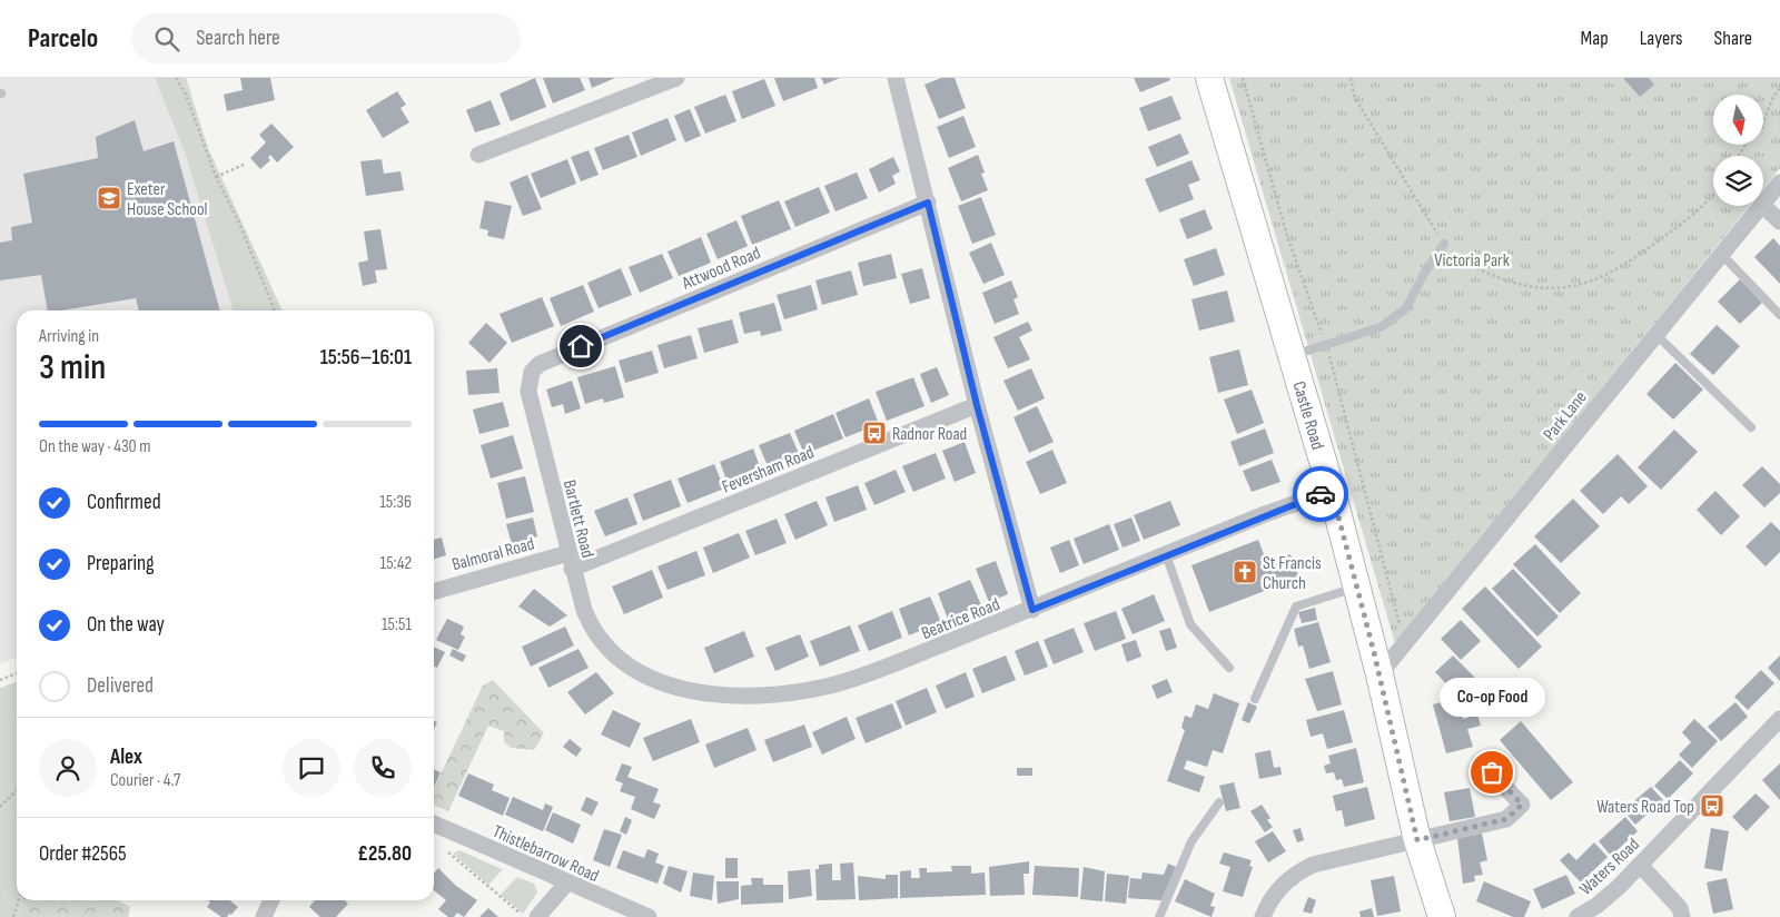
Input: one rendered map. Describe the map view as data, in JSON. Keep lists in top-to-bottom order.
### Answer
{
  "streets": {
    "main road": ["Castle Road"],
    "street": [
      "Attwood Road",
      "Park Lane",
      "Feversham Road",
      "Bartlett Road",
      "Balmoral Road",
      "Beatrice Road",
      "Thistlebarrow Road",
      "Waters Road"
    ]
  },
  "crossings": [
    ["Attwood Road", "Bartlett Road"],
    ["Castle Road", "Park Lane"],
    ["Castle Road", "Beatrice Road"],
    ["Feversham Road", "Bartlett Road"],
    ["Feversham Road", "Balmoral Road"],
    ["Bartlett Road", "Balmoral Road"],
    ["Bartlett Road", "Beatrice Road"]
  ],
  "parks": ["Victoria Park"],
  "places": {
    "school or university": ["Exeter House School"],
    "bus stop": ["Radnor Road", "Waters Road Top"],
    "church": ["St Francis Church"],
    "other": ["Co-op Food"]
  },
  "north": "bottom",
  "page": {
    "header": "Parcelo",
    "search": "Search here",
    "nav": ["Map", "Layers", "Share"],
    "heading": ["3 min", "Arriving in", "15:56–16:01"],
    "panel": [
      "Alex",
      "Courier · 4.7",
      "Order #2565",
      "£25.80"
    ],
    "bar": "On the way · 430 m",
    "list": [
      ["Confirmed", "15:36"],
      ["Preparing", "15:42"],
      ["On the way", "15:51"],
      "Delivered"
    ],
    "bubble": "Co-op Food"
  }
}
